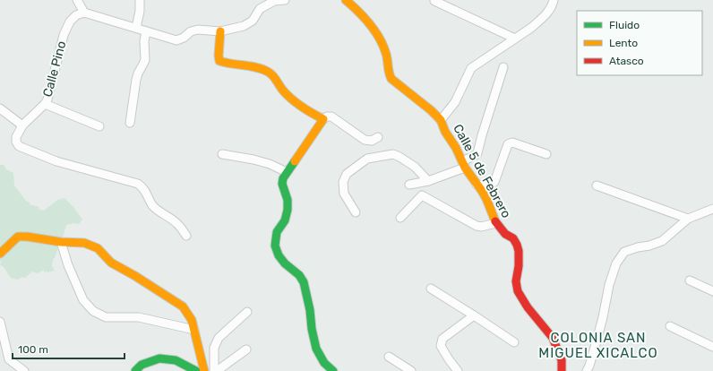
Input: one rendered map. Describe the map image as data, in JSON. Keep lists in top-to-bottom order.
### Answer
{
  "streets": {
    "street": ["Calle Pino", "Calle 5 de Febrero"]
  },
  "districts": ["COLONIA SAN MIGUEL XICALCO"],
  "legend": ["Fluido", "Lento", "Atasco"],
  "scale_bar": "100 m"
}
